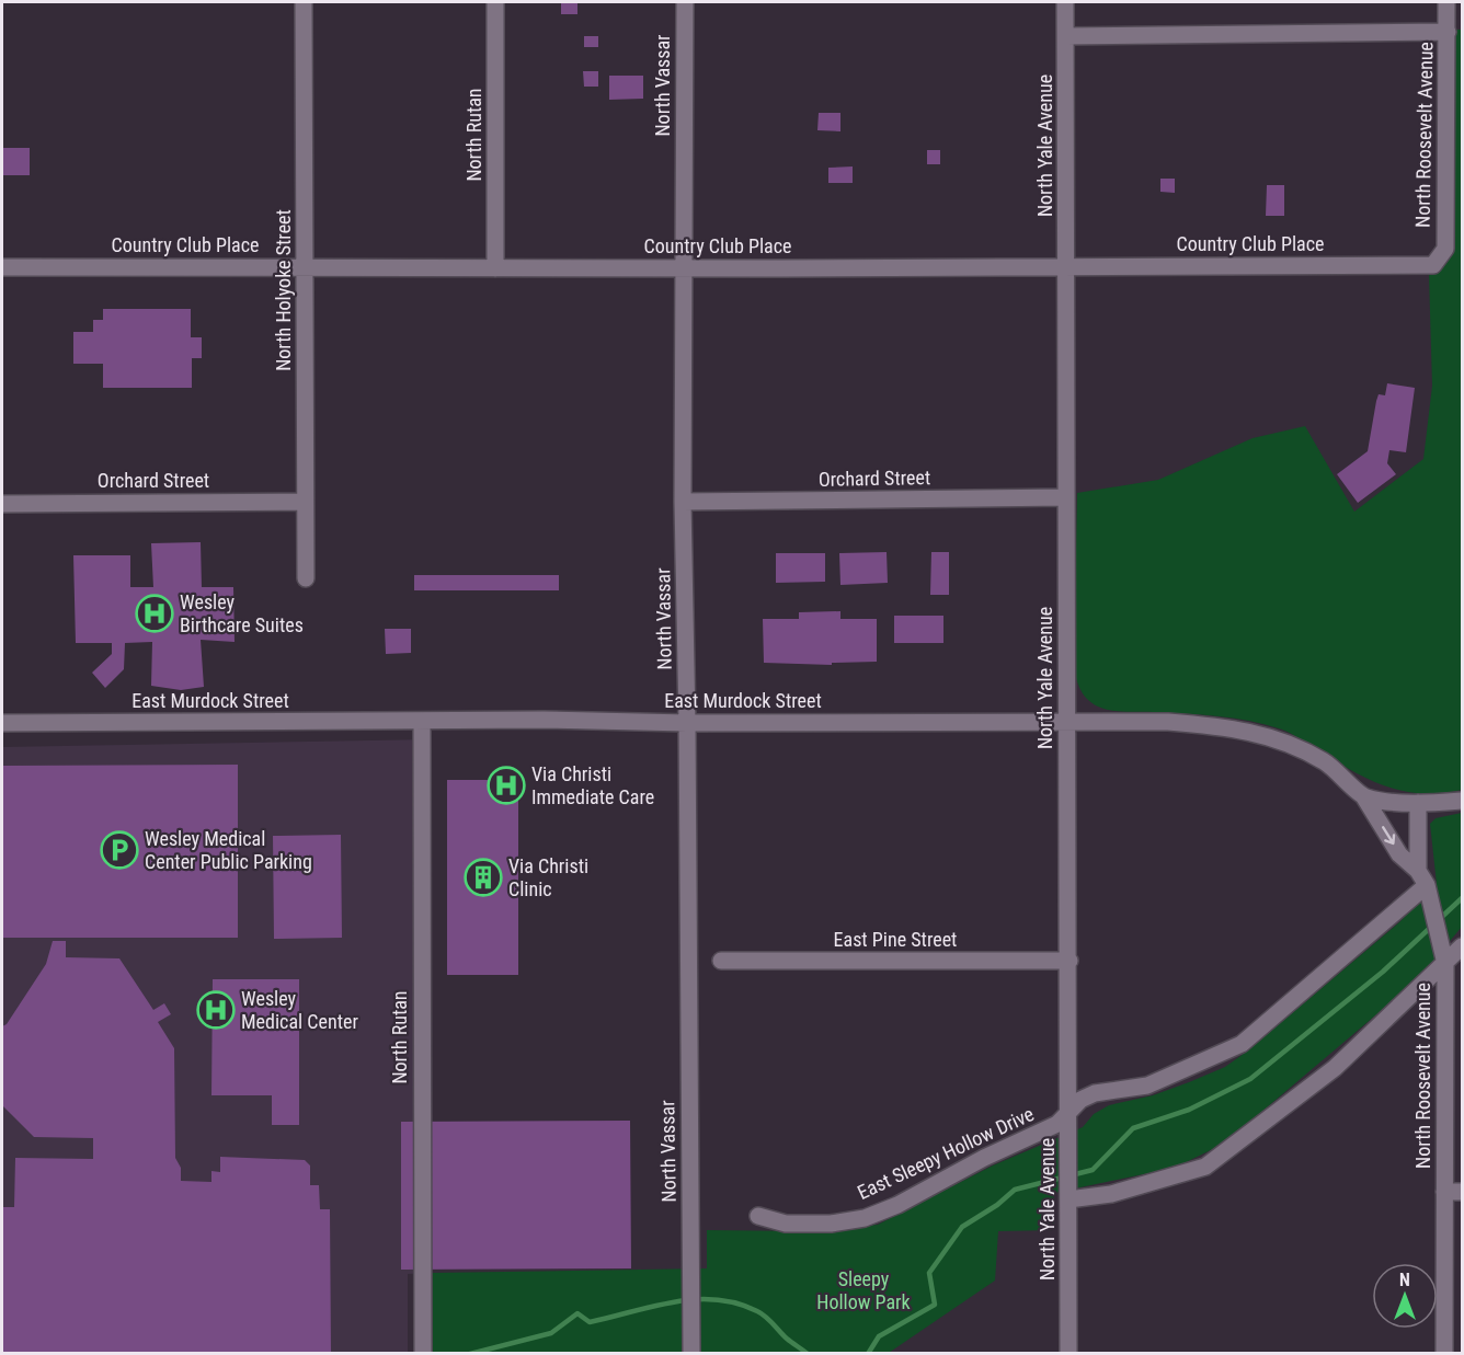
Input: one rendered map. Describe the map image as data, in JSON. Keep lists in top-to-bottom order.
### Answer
{
  "streets": {
    "street": [
      "North Vassar",
      "North Rutan",
      "North Roosevelt Avenue",
      "North Yale Avenue",
      "Country Club Place",
      "North Holyoke Street",
      "Orchard Street",
      "East Murdock Street",
      "East Pine Street",
      "East Sleepy Hollow Drive"
    ]
  },
  "crossings": [
    ["North Vassar", "Country Club Place"],
    ["North Vassar", "Orchard Street"],
    ["North Vassar", "East Murdock Street"],
    ["North Rutan", "Country Club Place"],
    ["North Rutan", "East Murdock Street"],
    ["North Roosevelt Avenue", "Country Club Place"],
    ["North Roosevelt Avenue", "East Murdock Street"],
    ["North Roosevelt Avenue", "East Sleepy Hollow Drive"],
    ["North Yale Avenue", "Country Club Place"],
    ["North Yale Avenue", "Orchard Street"],
    ["North Yale Avenue", "East Murdock Street"],
    ["North Yale Avenue", "East Pine Street"],
    ["North Yale Avenue", "East Sleepy Hollow Drive"],
    ["Country Club Place", "North Holyoke Street"],
    ["North Holyoke Street", "Orchard Street"],
    ["East Murdock Street", "East Sleepy Hollow Drive"]
  ],
  "parks": ["Sleepy Hollow Park"],
  "places": {
    "hospital": ["Wesley Birthcare Suites", "Via Christi Immediate Care", "Wesley Medical Center"],
    "parking": ["Wesley Medical Center Public Parking"],
    "building": ["Via Christi Clinic"]
  },
  "north": "top"
}
